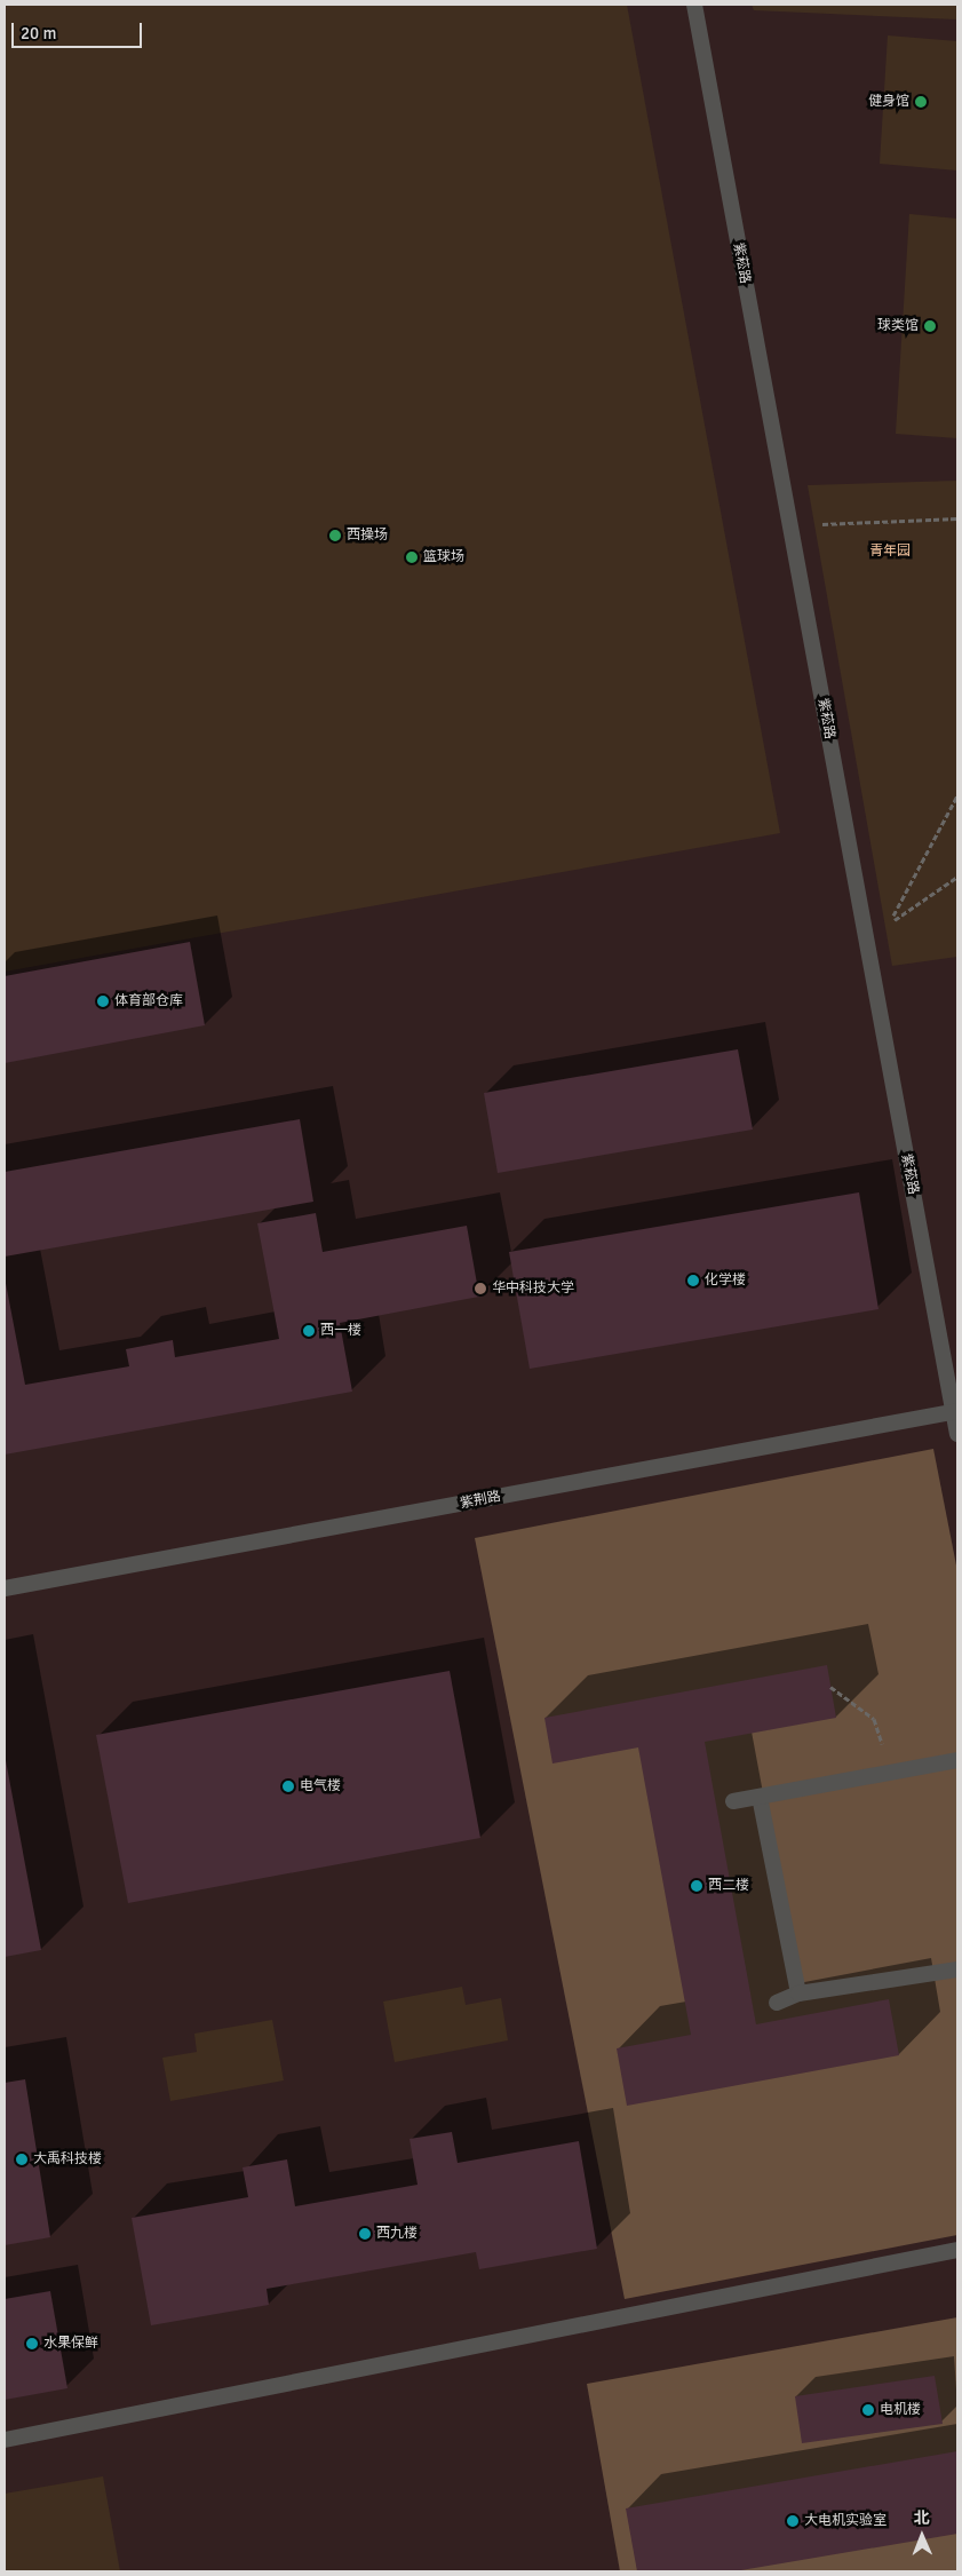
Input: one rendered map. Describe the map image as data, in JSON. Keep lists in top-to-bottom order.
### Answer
{
  "streets": {
    "street": ["紫菘路", "紫荆路"]
  },
  "crossings": [
    ["紫菘路", "紫荆路"]
  ],
  "parks": ["青年园"],
  "places": [
    "健身馆",
    "球类馆",
    "西操场",
    "篮球场",
    "体育部仓库",
    "化学楼",
    "华中科技大学",
    "西一楼",
    "电气楼",
    "西二楼",
    "大禹科技楼",
    "西九楼",
    "水果保鲜",
    "电机楼",
    "大电机实验室"
  ],
  "scale_bar": "20 m",
  "north": "top"
}
